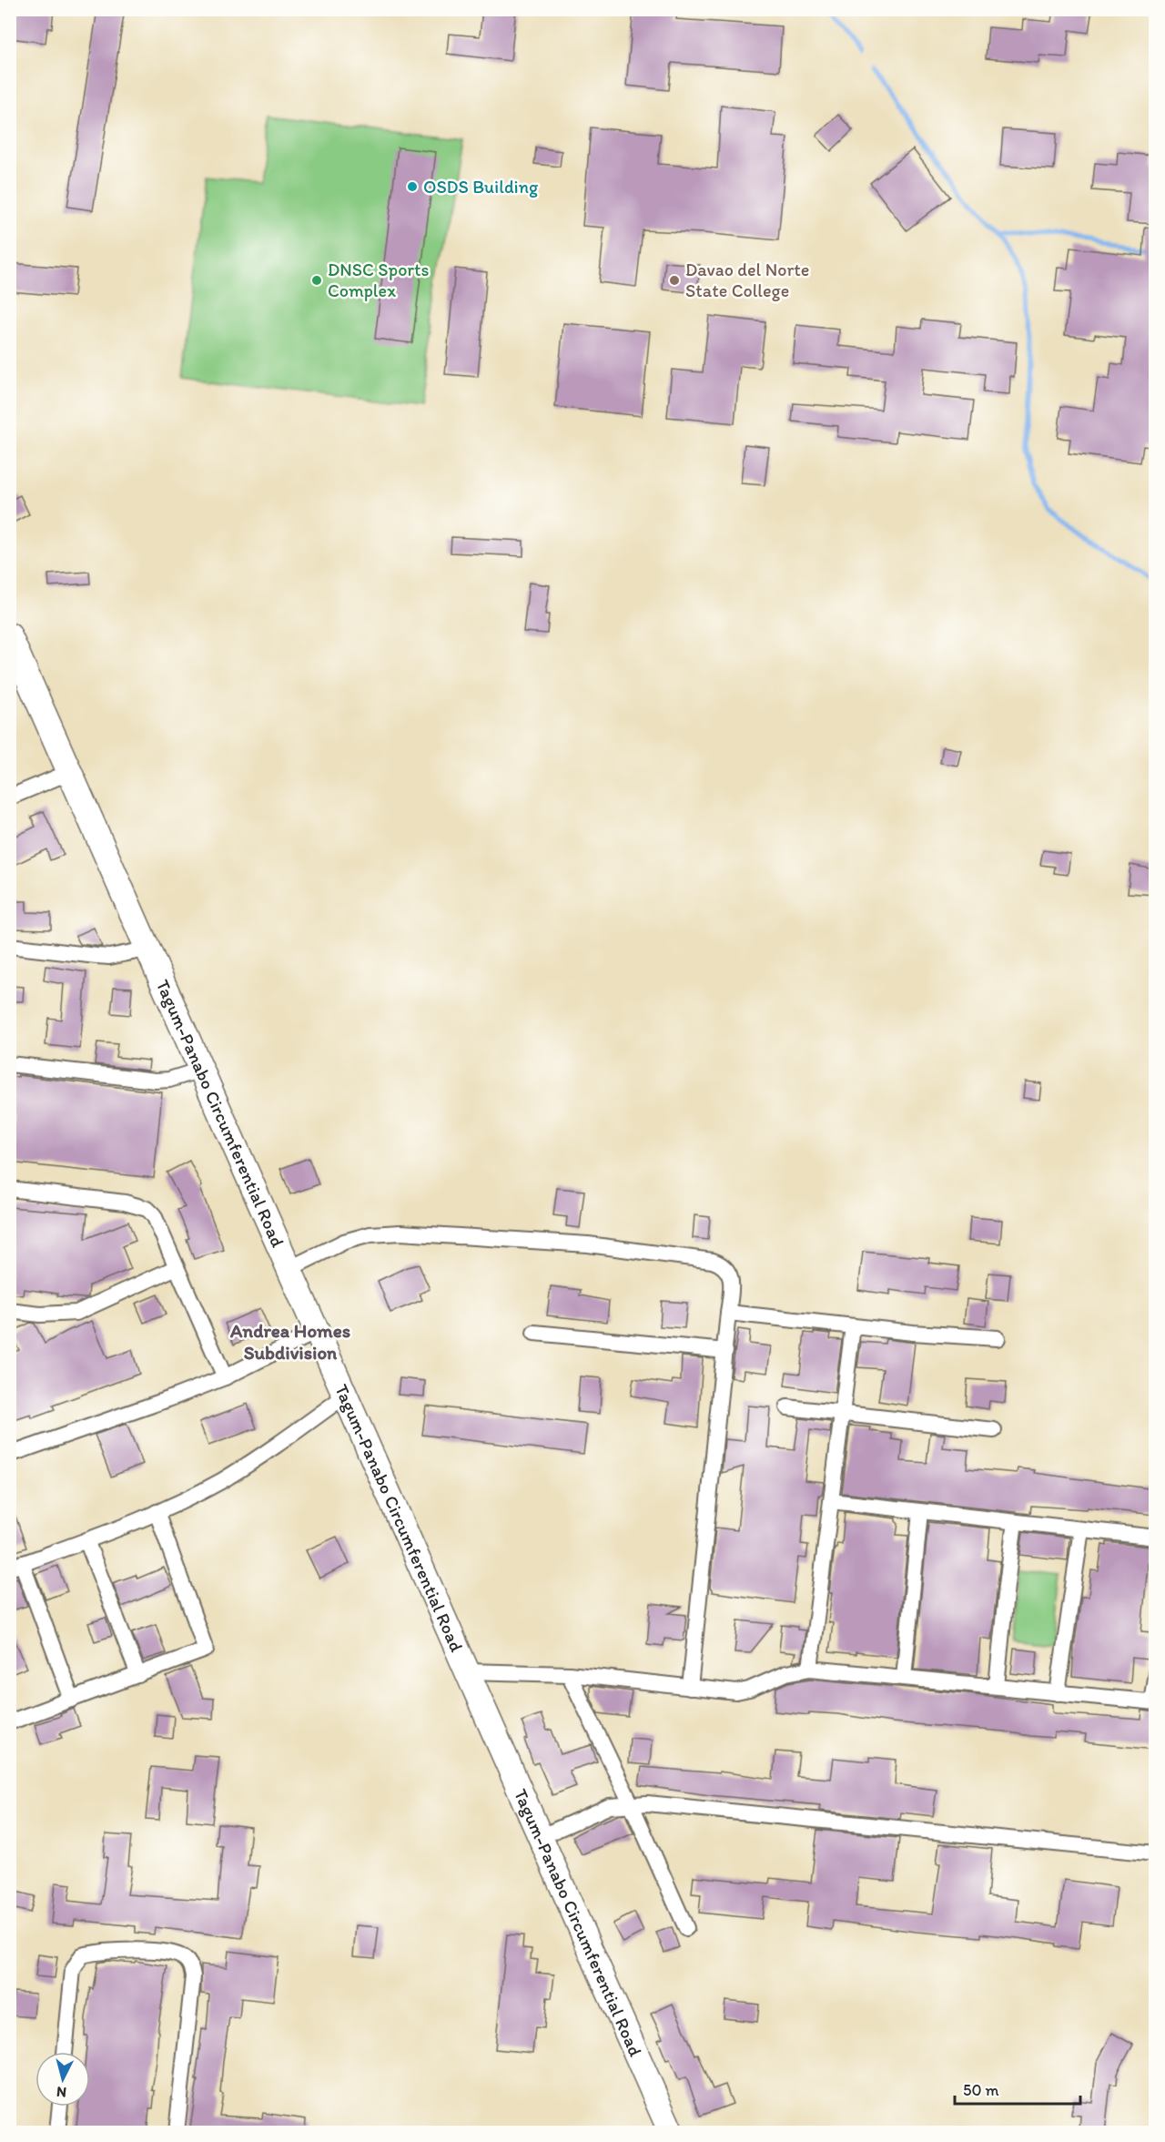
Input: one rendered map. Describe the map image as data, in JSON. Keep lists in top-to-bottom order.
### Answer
{
  "streets": {
    "main road": ["Tagum-Panabo Circumferential Road"]
  },
  "districts": ["Andrea Homes Subdivision"],
  "places": ["OSDS Building", "DNSC Sports Complex", "Davao del Norte State College"],
  "scale_bar": "50 m",
  "north": "bottom"
}
